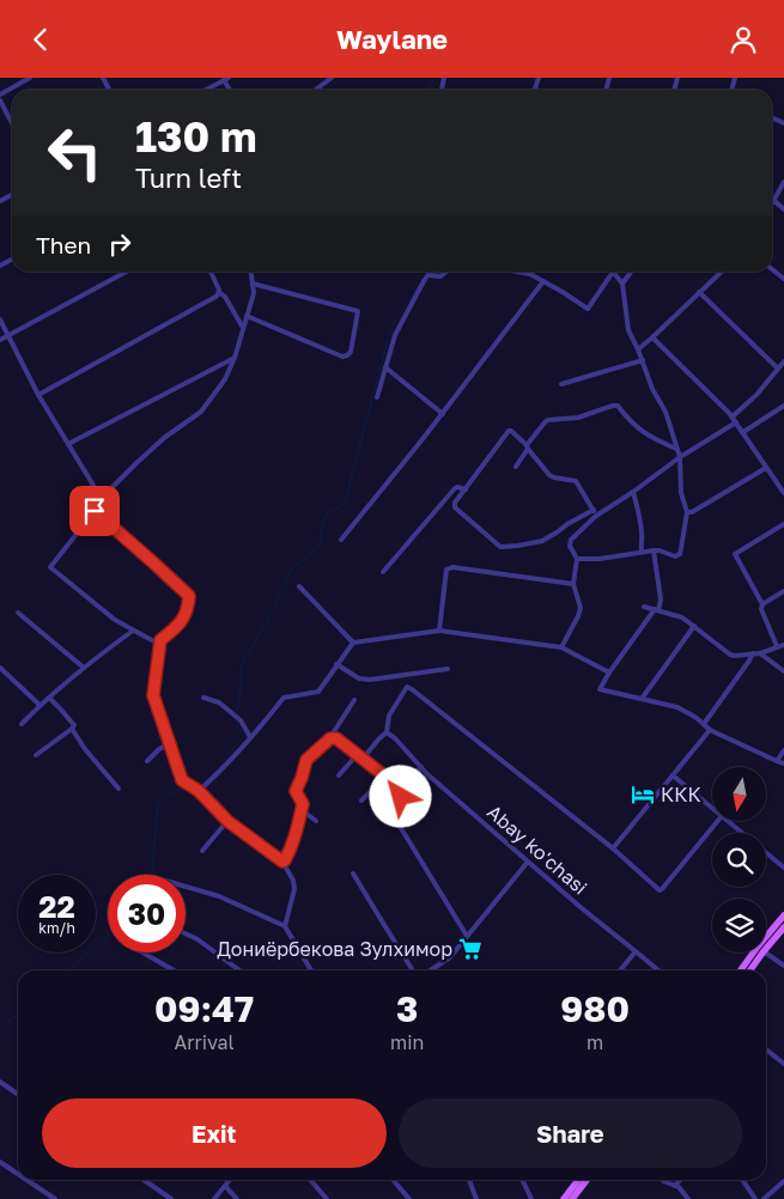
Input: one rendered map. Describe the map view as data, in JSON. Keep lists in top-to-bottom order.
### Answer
{
  "streets": {
    "street": ["Abay ko'chasi"]
  },
  "places": {
    "hotel": ["ККК"],
    "supermarket": ["Дониёрбекова Зулхимор"]
  },
  "north": "bottom",
  "page": {
    "header": "Waylane",
    "turn": ["130 m", "Turn left"],
    "then": "Then",
    "speed": "22 km/h",
    "limit": "30",
    "eta": [
      "09:47",
      "Arrival",
      "3",
      "min",
      "980",
      "m"
    ],
    "buttons": ["Exit", "Share"]
  }
}
